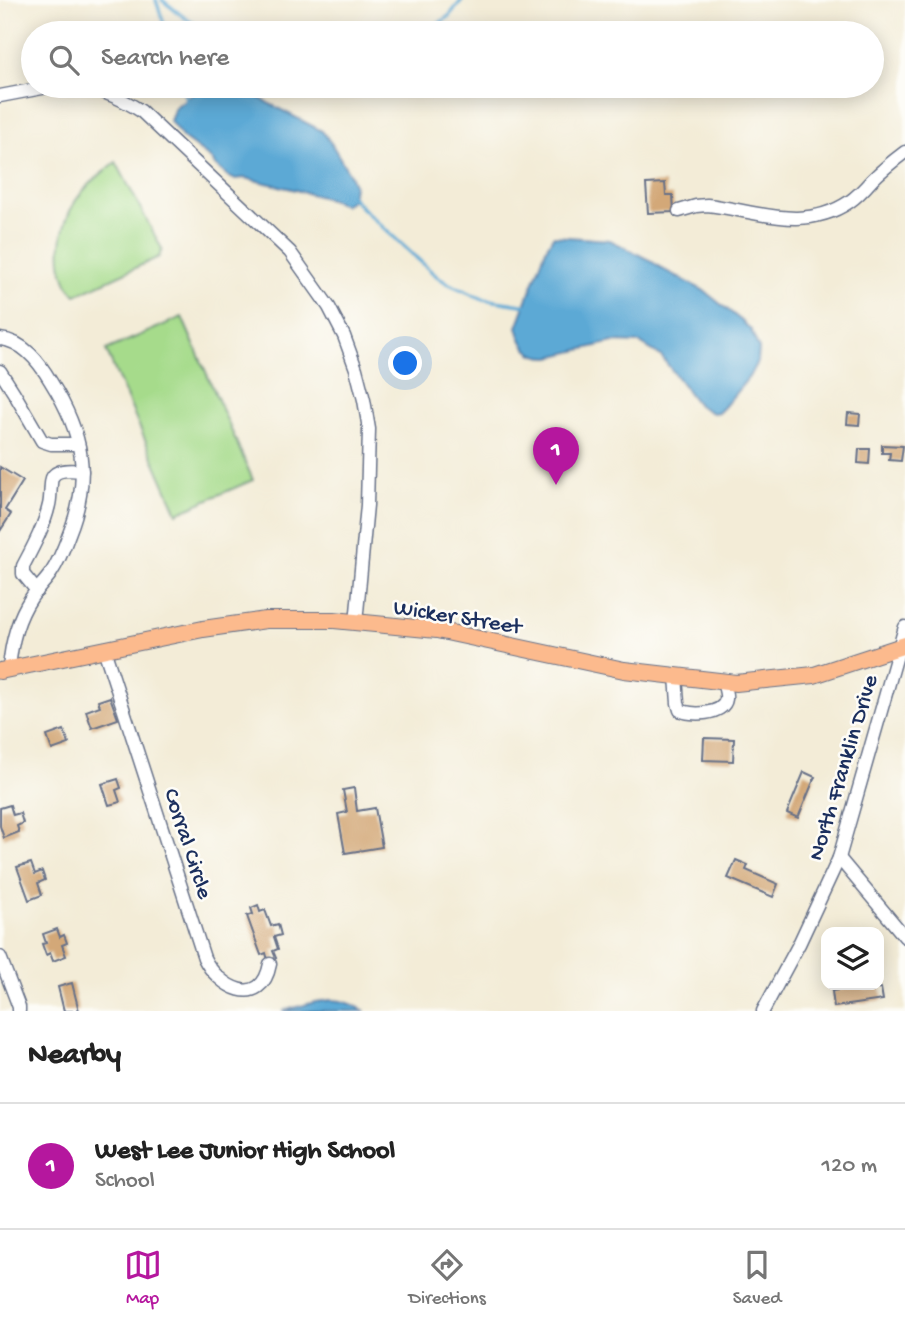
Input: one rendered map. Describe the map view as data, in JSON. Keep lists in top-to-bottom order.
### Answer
{
  "streets": {
    "main road": ["Wicker Street"],
    "street": ["North Franklin Drive", "Corral Circle"]
  },
  "crossings": [
    ["Wicker Street", "North Franklin Drive"],
    ["Wicker Street", "Corral Circle"]
  ],
  "page": {
    "search": "Search here",
    "pins": "1",
    "heading": "Nearby",
    "list": [
      {
        "mark": "1",
        "name": "West Lee Junior High School",
        "note": "School",
        "value": "120 m"
      }
    ],
    "nav": ["Map", "Directions", "Saved"]
  }
}
